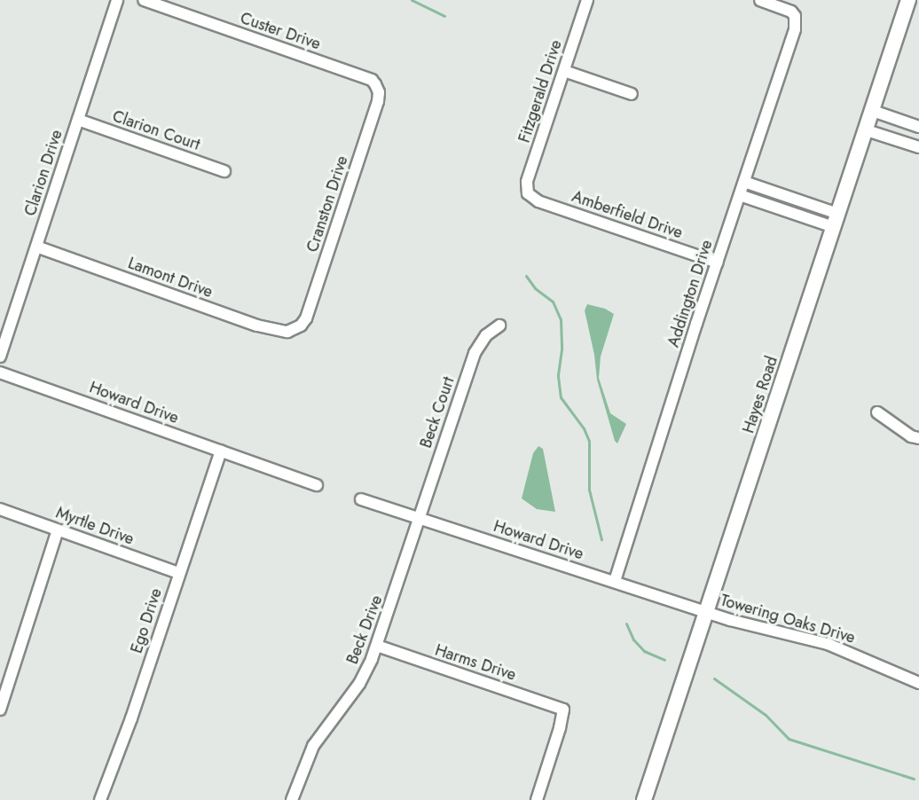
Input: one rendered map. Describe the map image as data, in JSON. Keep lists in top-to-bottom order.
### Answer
{
  "streets": {
    "street": [
      "Custer Drive",
      "Fitzgerald Drive",
      "Clarion Court",
      "Clarion Drive",
      "Cranston Drive",
      "Amberfield Drive",
      "Lamont Drive",
      "Addington Drive",
      "Hayes Road",
      "Howard Drive",
      "Beck Court",
      "Myrtle Drive",
      "Towering Oaks Drive",
      "Ego Drive",
      "Beck Drive",
      "Harms Drive"
    ]
  },
  "crossings": [
    ["Custer Drive", "Cranston Drive"],
    ["Fitzgerald Drive", "Amberfield Drive"],
    ["Clarion Court", "Clarion Drive"],
    ["Clarion Drive", "Lamont Drive"],
    ["Cranston Drive", "Lamont Drive"],
    ["Amberfield Drive", "Addington Drive"],
    ["Addington Drive", "Howard Drive"],
    ["Hayes Road", "Howard Drive"],
    ["Hayes Road", "Towering Oaks Drive"],
    ["Howard Drive", "Beck Court"],
    ["Howard Drive", "Towering Oaks Drive"],
    ["Howard Drive", "Ego Drive"],
    ["Howard Drive", "Beck Drive"],
    ["Beck Court", "Beck Drive"],
    ["Myrtle Drive", "Ego Drive"],
    ["Beck Drive", "Harms Drive"]
  ]
}
